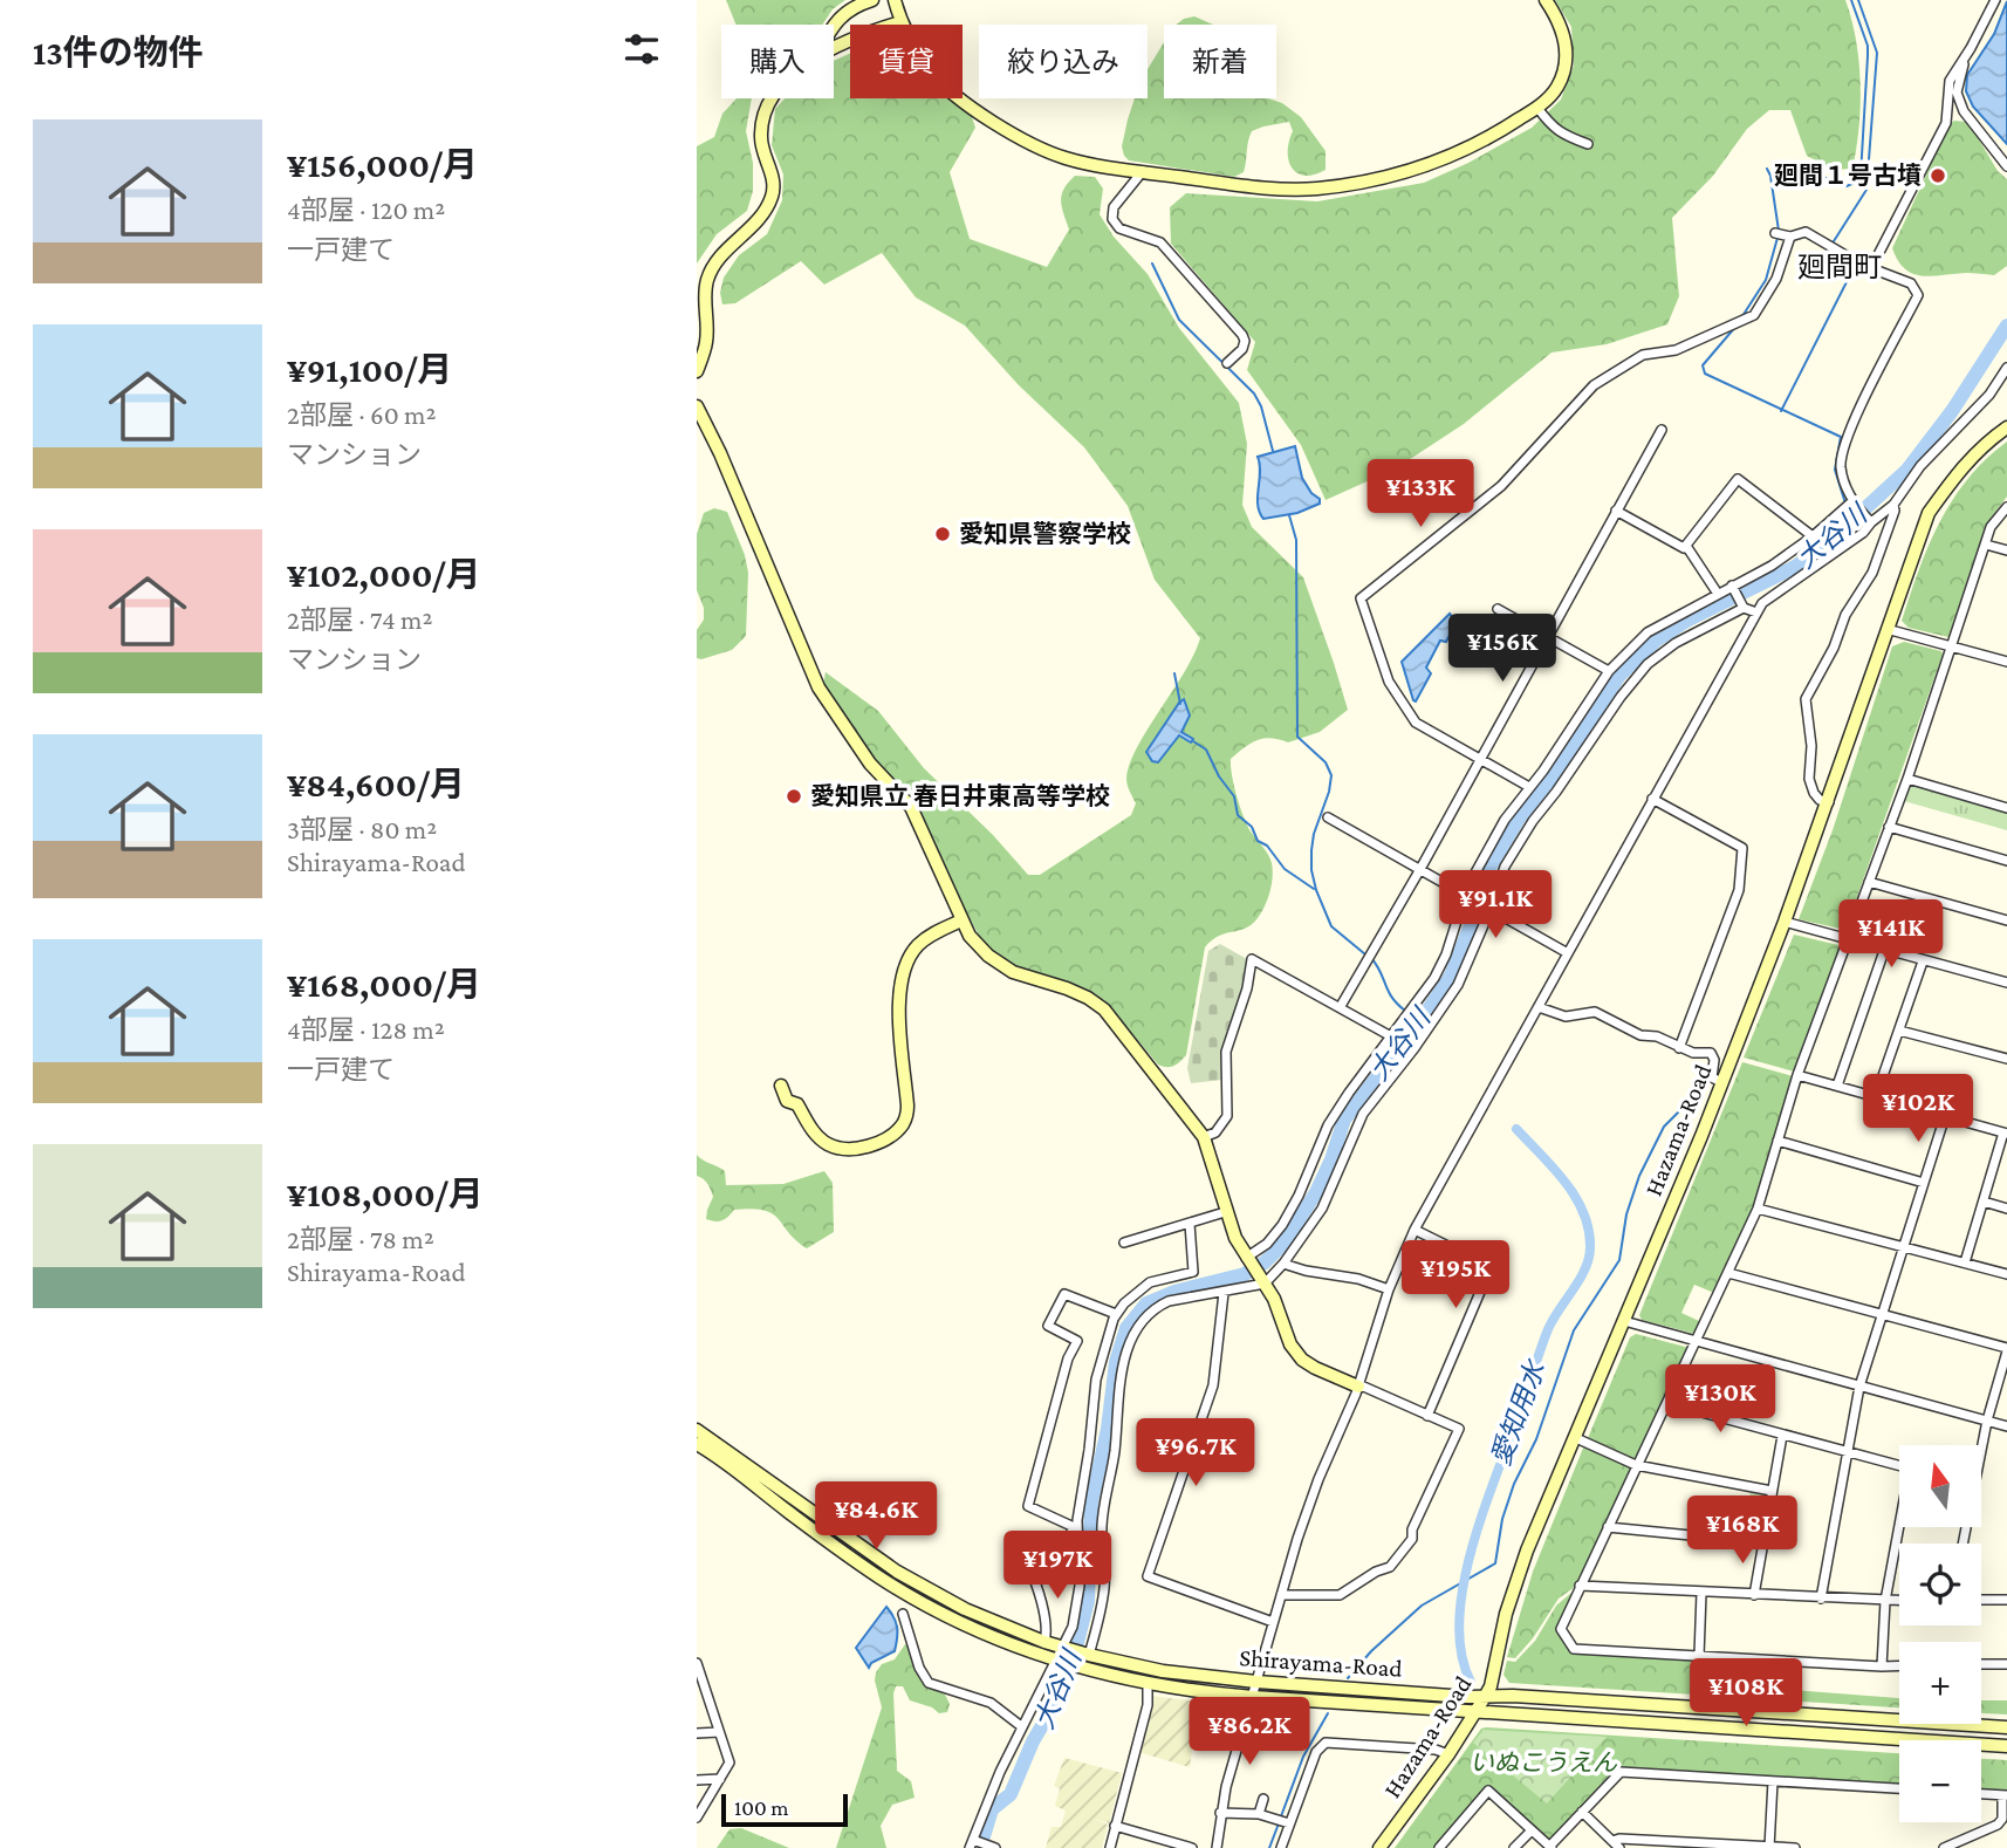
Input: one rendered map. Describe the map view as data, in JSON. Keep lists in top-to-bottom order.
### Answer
{
  "streets": {
    "street": ["Hazama-Road", "Shirayama-Road"]
  },
  "crossings": [
    ["Hazama-Road", "Shirayama-Road"]
  ],
  "districts": ["廻間町"],
  "water": ["大谷川", "愛知用水"],
  "parks": ["いぬこうえん"],
  "places": ["廻間１号古墳", "愛知県警察学校", "愛知県立 春日井東高等学校"],
  "scale_bar": "100 m",
  "north": "top",
  "page": {
    "heading": "13件の物件",
    "chip": [
      "購入",
      "賃貸",
      "絞り込み",
      "新着"
    ],
    "list": [
      {
        "name": "¥156,000/月",
        "note": "4部屋 · 120 m² · 一戸建て"
      },
      {
        "name": "¥91,100/月",
        "note": "2部屋 · 60 m² · マンション"
      },
      {
        "name": "¥102,000/月",
        "note": "2部屋 · 74 m² · マンション"
      },
      {
        "name": "¥84,600/月",
        "note": "3部屋 · 80 m² · Shirayama-Road"
      },
      {
        "name": "¥168,000/月",
        "note": "4部屋 · 128 m² · 一戸建て"
      },
      {
        "name": "¥108,000/月",
        "note": "2部屋 · 78 m² · Shirayama-Road"
      }
    ],
    "price": [
      "¥133K",
      "¥156K",
      "¥91.1K",
      "¥141K",
      "¥102K",
      "¥195K",
      "¥130K",
      "¥96.7K",
      "¥84.6K",
      "¥168K",
      "¥197K",
      "¥108K",
      "¥86.2K"
    ],
    "map_buttons": ["+", "−"],
    "scale": "100 m"
  }
}
